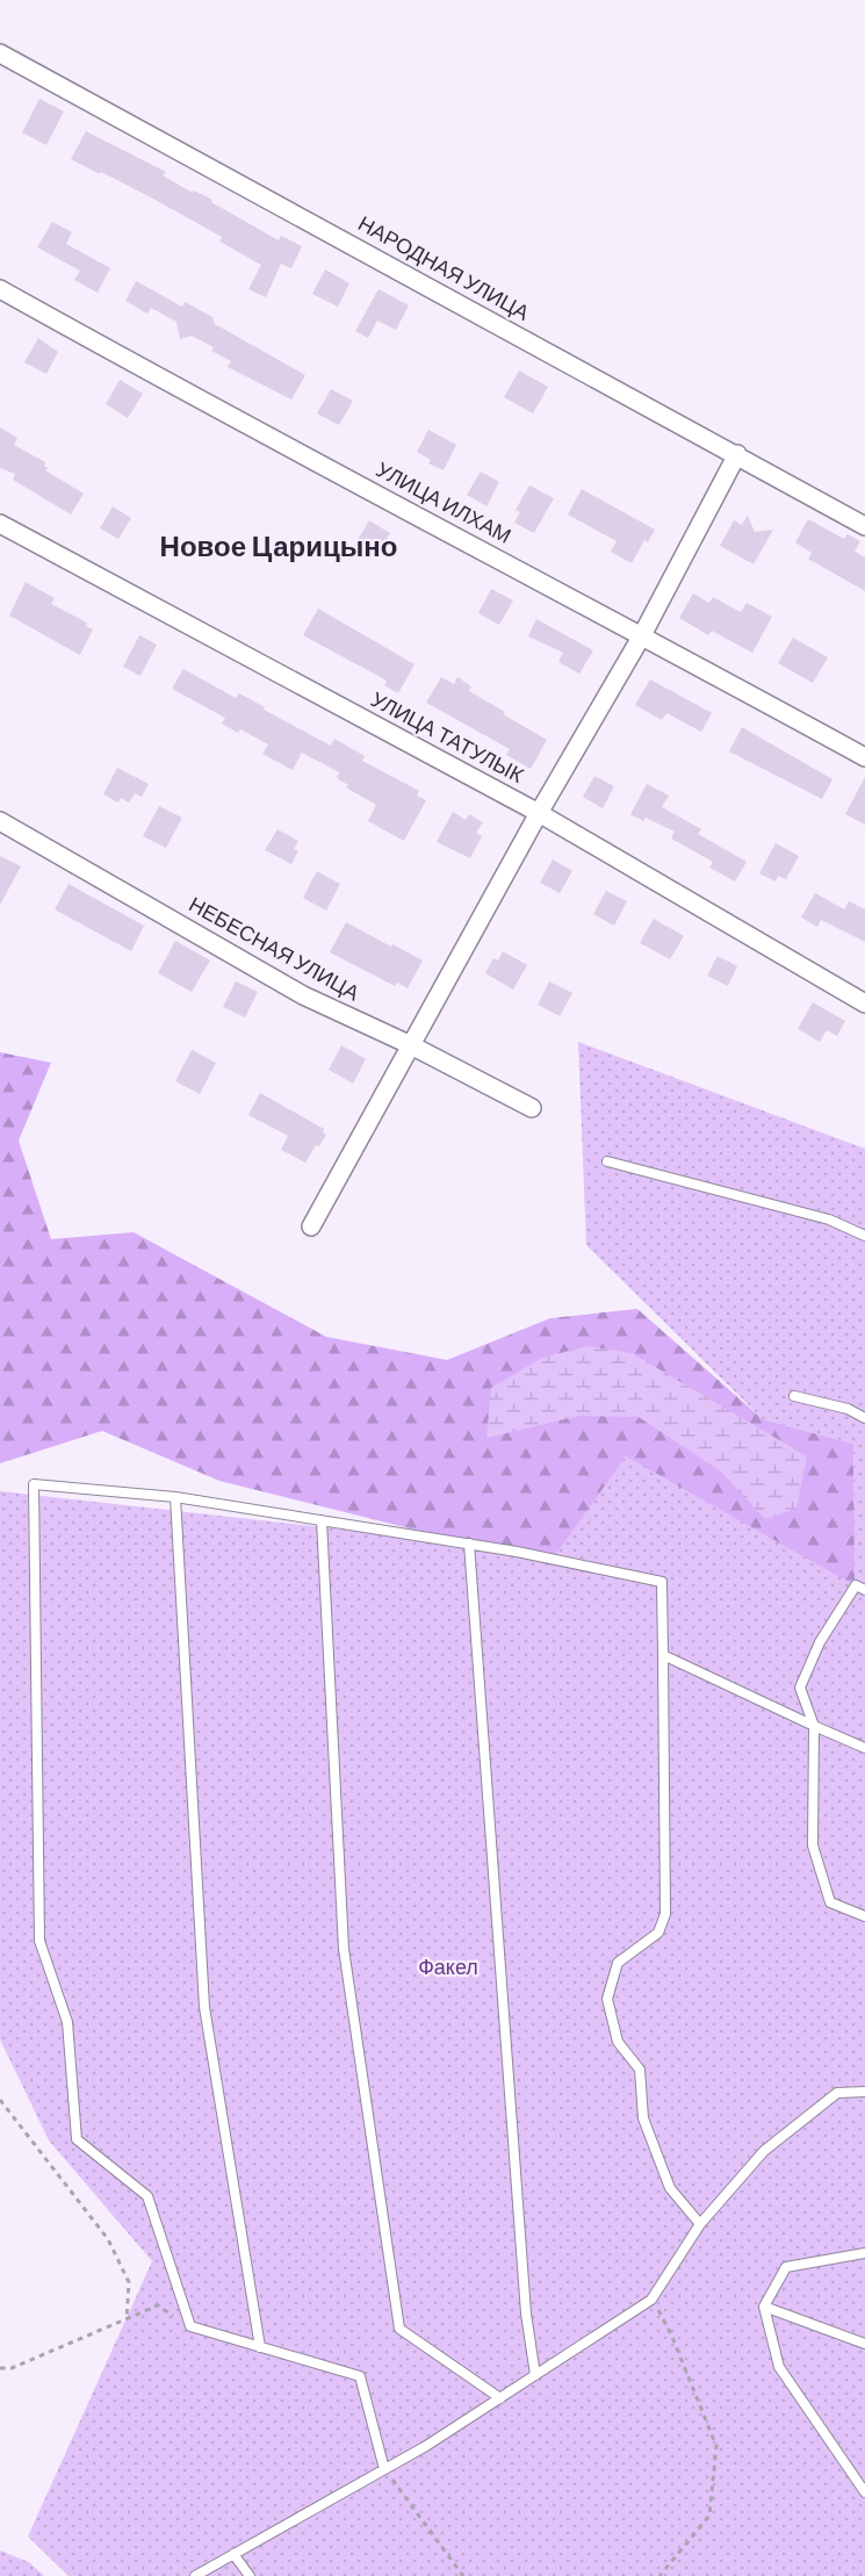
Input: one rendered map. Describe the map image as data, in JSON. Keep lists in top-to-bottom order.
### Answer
{
  "streets": {
    "street": [
      "НАРОДНАЯ УЛИЦА",
      "УЛИЦА ИЛХАМ",
      "УЛИЦА ТАТУЛЫК",
      "НЕБЕСНАЯ УЛИЦА"
    ]
  },
  "districts": ["Новое Царицыно"],
  "parks": ["Факел"]
}
